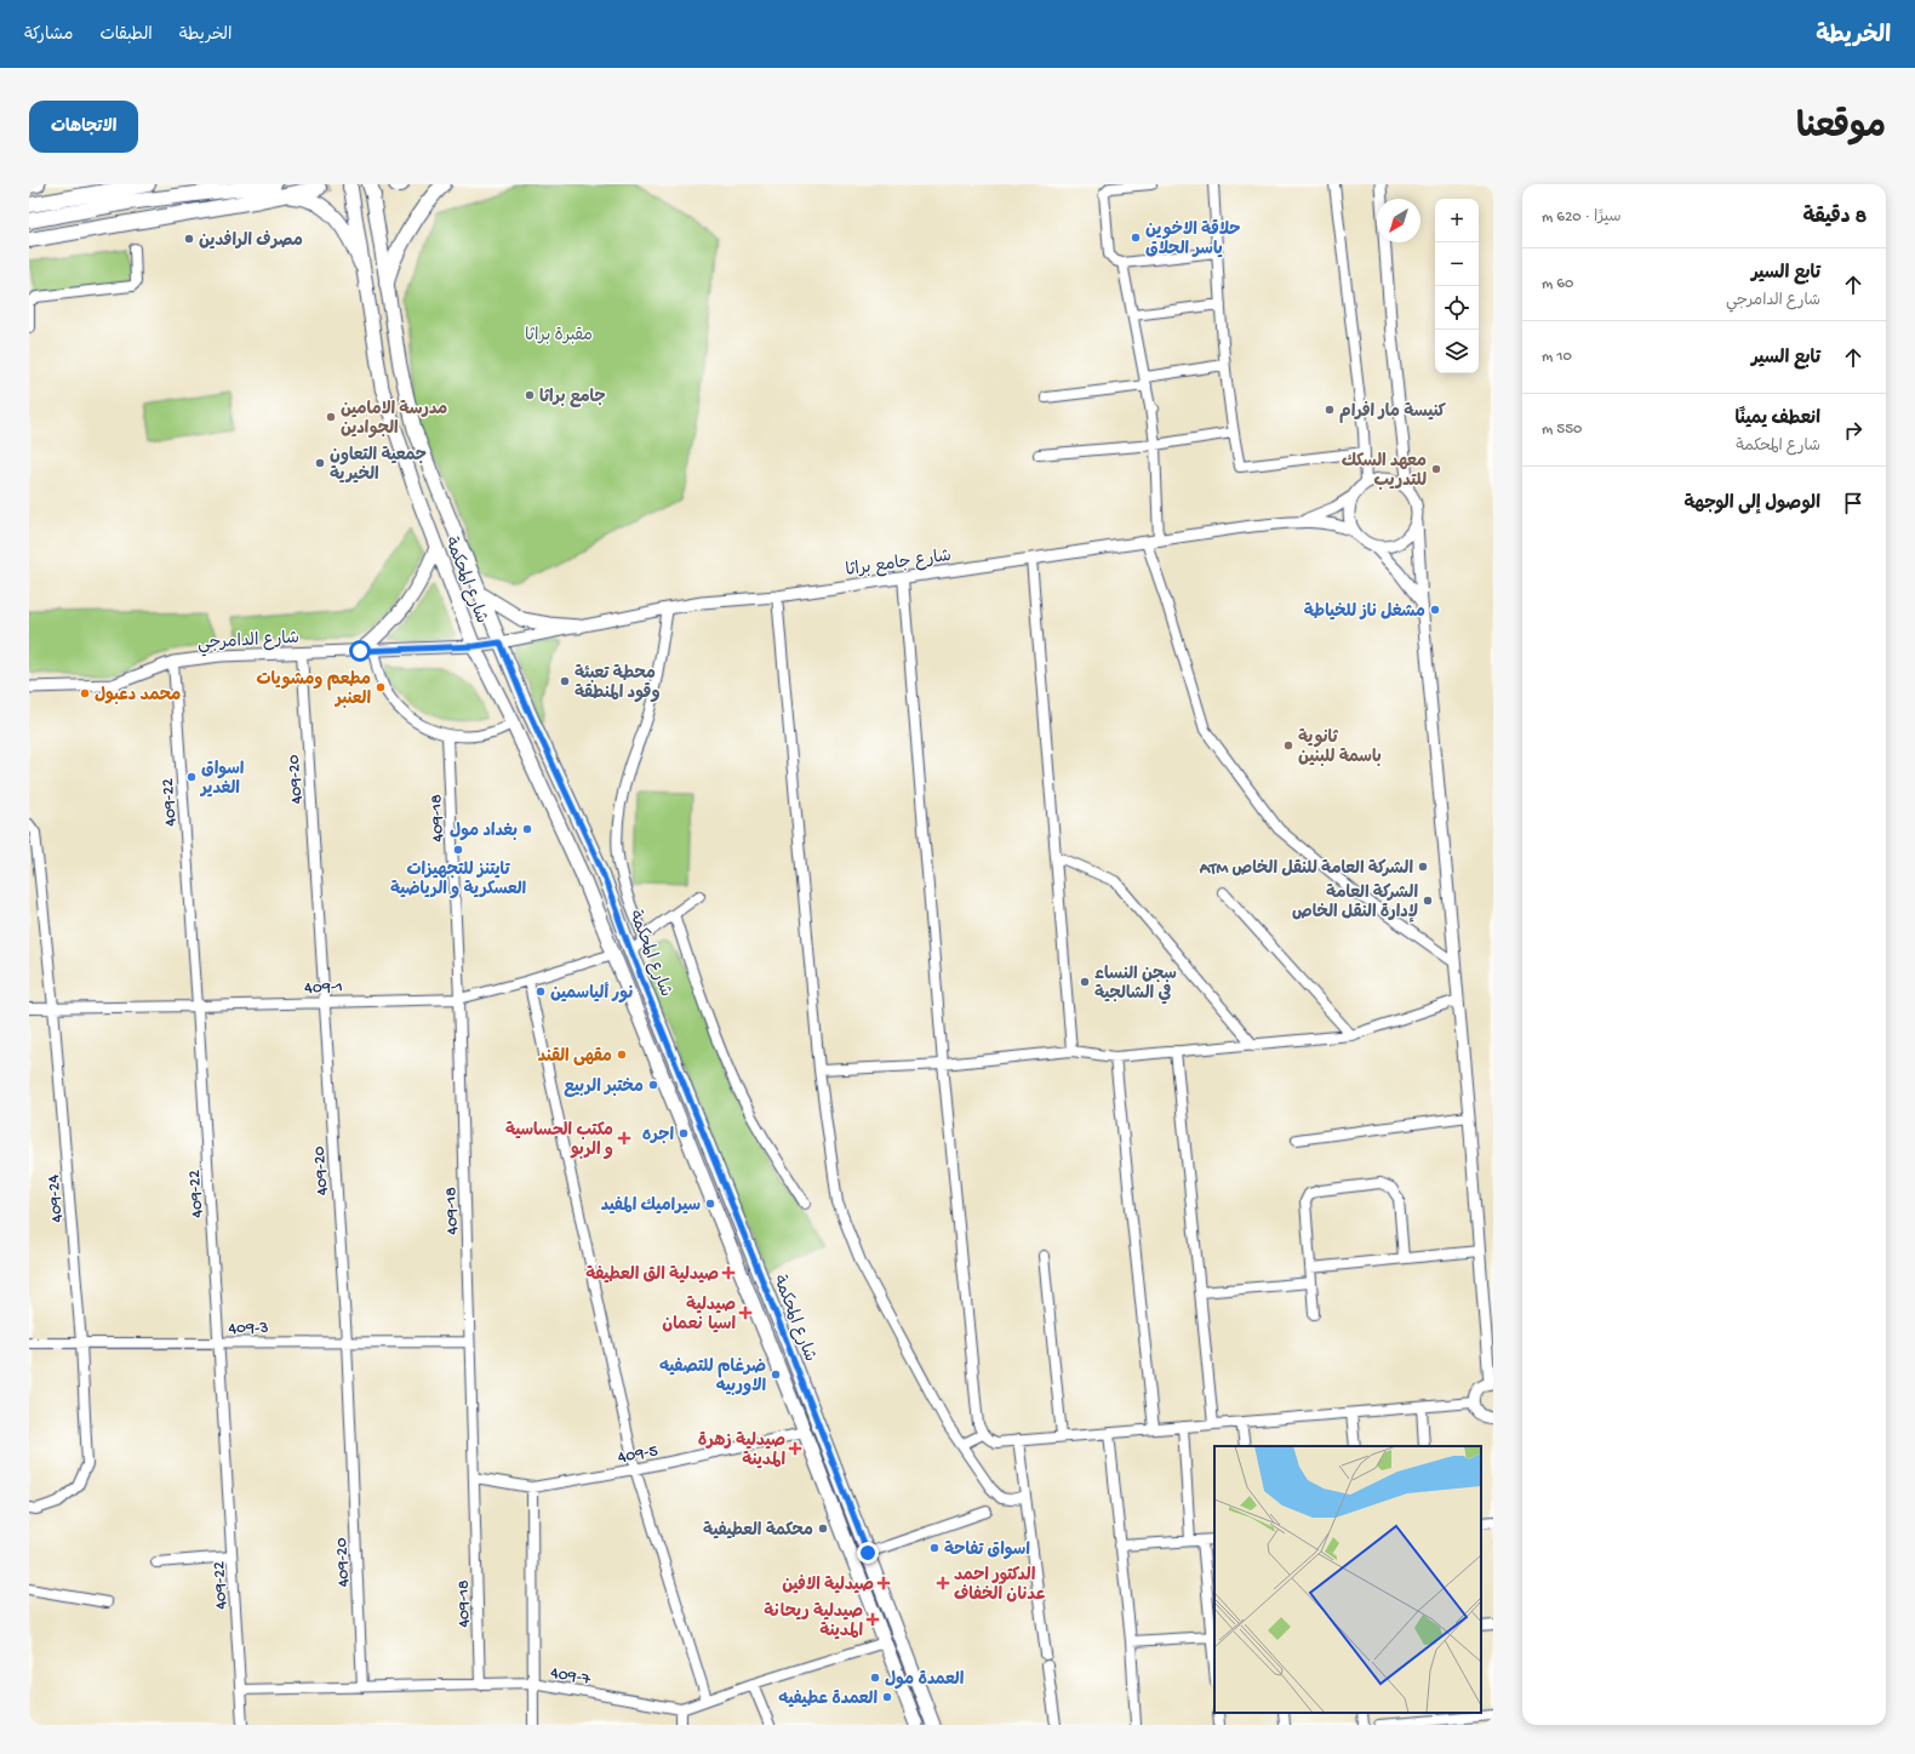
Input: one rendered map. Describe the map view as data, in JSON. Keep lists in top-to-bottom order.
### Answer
{
  "streets": {
    "main road": ["شارع المحكمة"],
    "street": [
      "شارع جامع براثا",
      "شارع الدامرجي",
      "409-20",
      "409-22",
      "409-18",
      "409-1",
      "409-24",
      "409-3",
      "409-5",
      "409-7"
    ]
  },
  "crossings": [
    ["شارع جامع براثا", "شارع المحكمة"],
    ["شارع جامع براثا", "شارع الدامرجي"],
    ["شارع المحكمة", "شارع الدامرجي"],
    ["شارع المحكمة", "409-1"],
    ["شارع المحكمة", "409-5"],
    ["شارع الدامرجي", "409-20"],
    ["شارع الدامرجي", "409-22"],
    ["409-20", "409-1"],
    ["409-20", "409-3"],
    ["409-20", "409-7"],
    ["409-22", "409-1"],
    ["409-22", "409-3"],
    ["409-22", "409-7"],
    ["409-18", "409-1"],
    ["409-18", "409-3"],
    ["409-18", "409-5"],
    ["409-18", "409-7"],
    ["409-1", "409-24"],
    ["409-24", "409-3"]
  ],
  "parks": ["مقبرة براثا"],
  "places": {
    "other": [
      "حلاقة الاخوين ياسر الحلاق",
      "مصرف الرافدين",
      "جامع براثا",
      "كنيسة مار افرام",
      "مدرسة الامامين الجوادين",
      "جمعية التعاون الخيرية",
      "معهد السكك للتدريب",
      "مشغل ناز للخياطة",
      "محطة تعبئة وقود المنطقة",
      "مطعم ومشويات العنبر",
      "محمد دعبول",
      "ثانوية باسمة للبنين",
      "اسواق الغدير",
      "بغداد مول",
      "تايتنز للتجهيزات العسكرية و الرياضية",
      "ATM الشركة العامة للنقل الخاص",
      "الشركة العامة لإدارة النقل الخاص",
      "سجن النساء في الشالجية",
      "نور ألياسمين",
      "مقهى القند",
      "مختبر الربيع",
      "اجره",
      "سيراميك المفيد",
      "ضرغام للتصفيه الاوربيه",
      "محكمة العطيفية",
      "اسواق تفاحة",
      "العمدة مول",
      "العمدة عطيفيه"
    ],
    "health": [
      "مكتب الحساسية و الربو",
      "صيدلية الق العطيفة",
      "صيدلية اسيا نعمان",
      "صيدلية زهرة المدينة",
      "صيدلية الافين",
      "الدكتور احمد عدنان الخفاف",
      "صيدلية ريحانة المدينة"
    ]
  },
  "north": "bottom left",
  "page": {
    "header": "الخريطة",
    "nav": ["الخريطة", "الطبقات", "مشاركة"],
    "title": "موقعنا",
    "buttons": "الاتجاهات",
    "heading": ["8 دقيقة", "سيرًا · 620 m"],
    "map_buttons": ["+", "−"],
    "list": [
      ["تابع السير", "شارع الدامرجي", "60 m"],
      ["تابع السير", "10 m"],
      ["انعطف يمينًا", "شارع المحكمة", "550 m"],
      "الوصول إلى الوجهة"
    ]
  }
}
